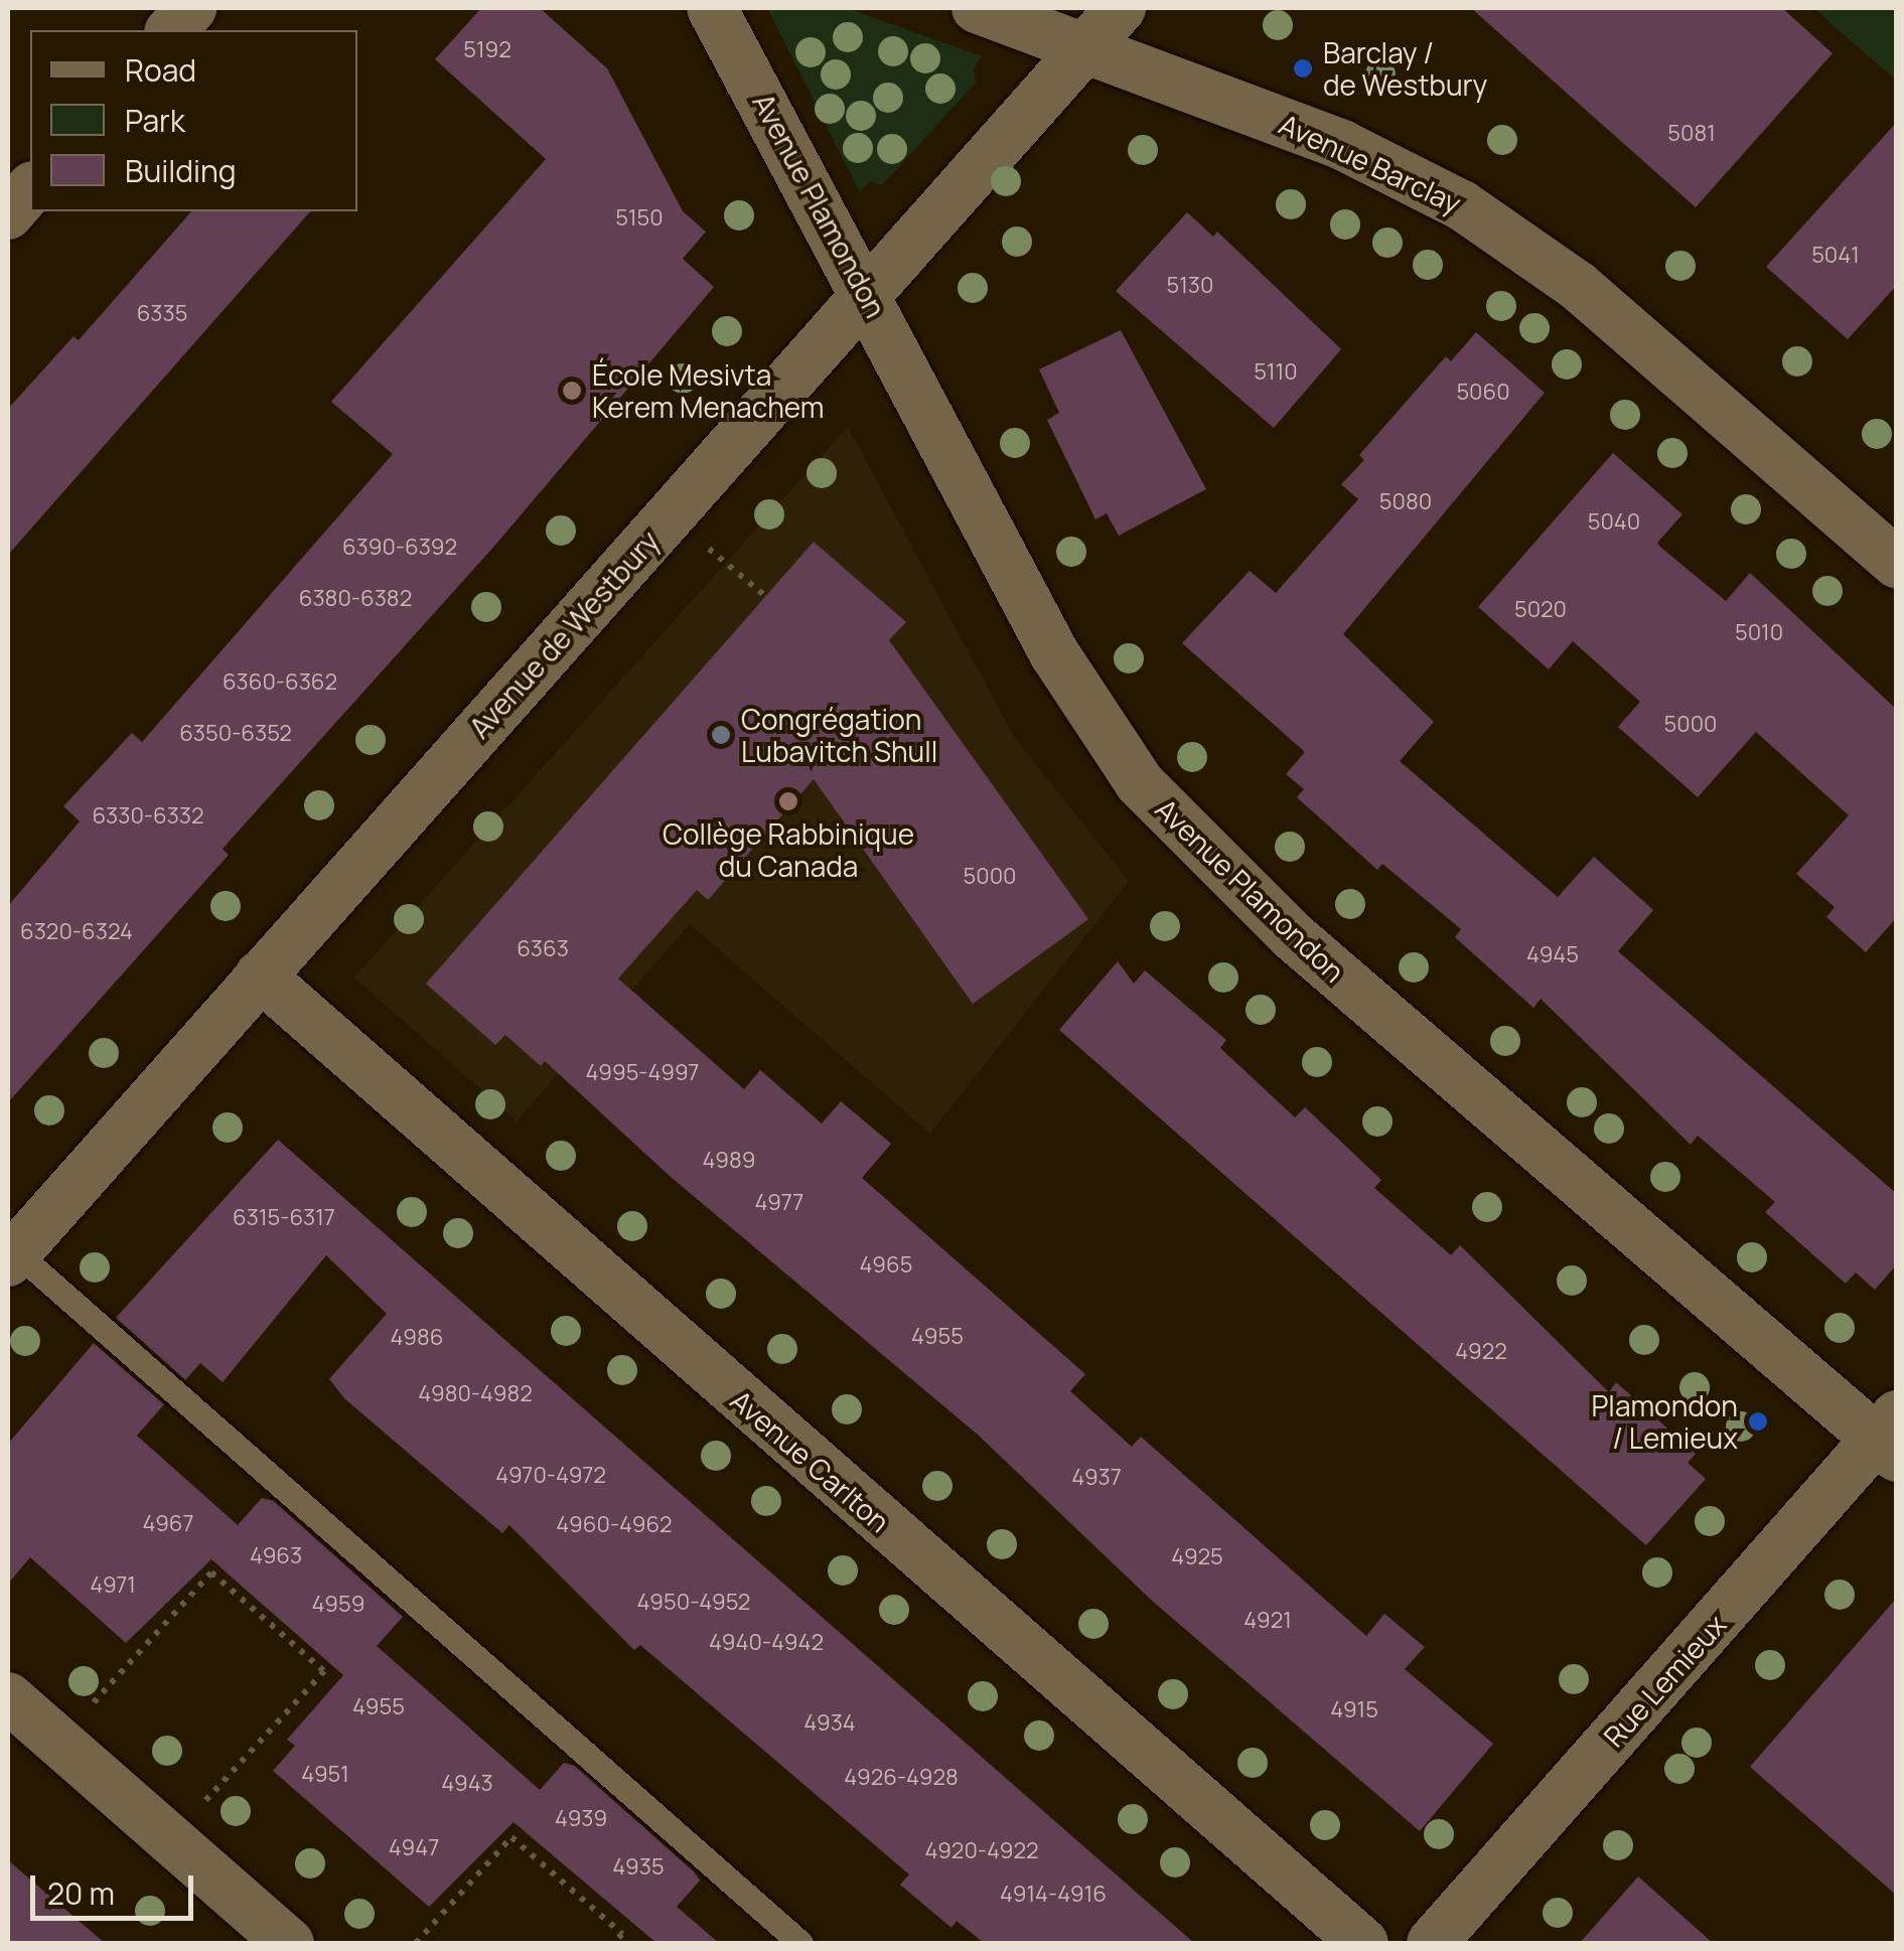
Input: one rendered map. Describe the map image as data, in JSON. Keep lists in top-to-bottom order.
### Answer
{
  "streets": {
    "street": [
      "Avenue Barclay",
      "Avenue Plamondon",
      "Avenue de Westbury",
      "Avenue Carlton",
      "Rue Lemieux"
    ]
  },
  "crossings": [
    ["Avenue Barclay", "Avenue de Westbury"],
    ["Avenue Plamondon", "Avenue de Westbury"],
    ["Avenue Plamondon", "Rue Lemieux"],
    ["Avenue de Westbury", "Avenue Carlton"]
  ],
  "places": [
    "Barclay / de Westbury",
    "École Mesivta Kerem Menachem",
    "Congrégation Lubavitch Shull",
    "Collège Rabbinique du Canada",
    "Plamondon / Lemieux"
  ],
  "house_numbers": [
    "5192",
    "5081",
    "5150",
    "5041",
    "5130",
    "6335",
    "5110",
    "5060",
    "5080",
    "5040",
    "6390-6392",
    "6380-6382",
    "5020",
    "5010",
    "6360-6362",
    "5000",
    "6350-6352",
    "6330-6332",
    "5000",
    "6320-6324",
    "6363",
    "4945",
    "4995-4997",
    "4989",
    "4977",
    "6315-6317",
    "4965",
    "4955",
    "4986",
    "4922",
    "4980-4982",
    "4970-4972",
    "4937",
    "4967",
    "4960-4962",
    "4963",
    "4925",
    "4971",
    "4950-4952",
    "4959",
    "4921",
    "4940-4942",
    "4955",
    "4915",
    "4934",
    "4951",
    "4926-4928",
    "4943",
    "4939",
    "4947",
    "4920-4922",
    "4935",
    "4914-4916"
  ],
  "legend": ["Road", "Park", "Building"],
  "scale_bar": "20 m"
}
